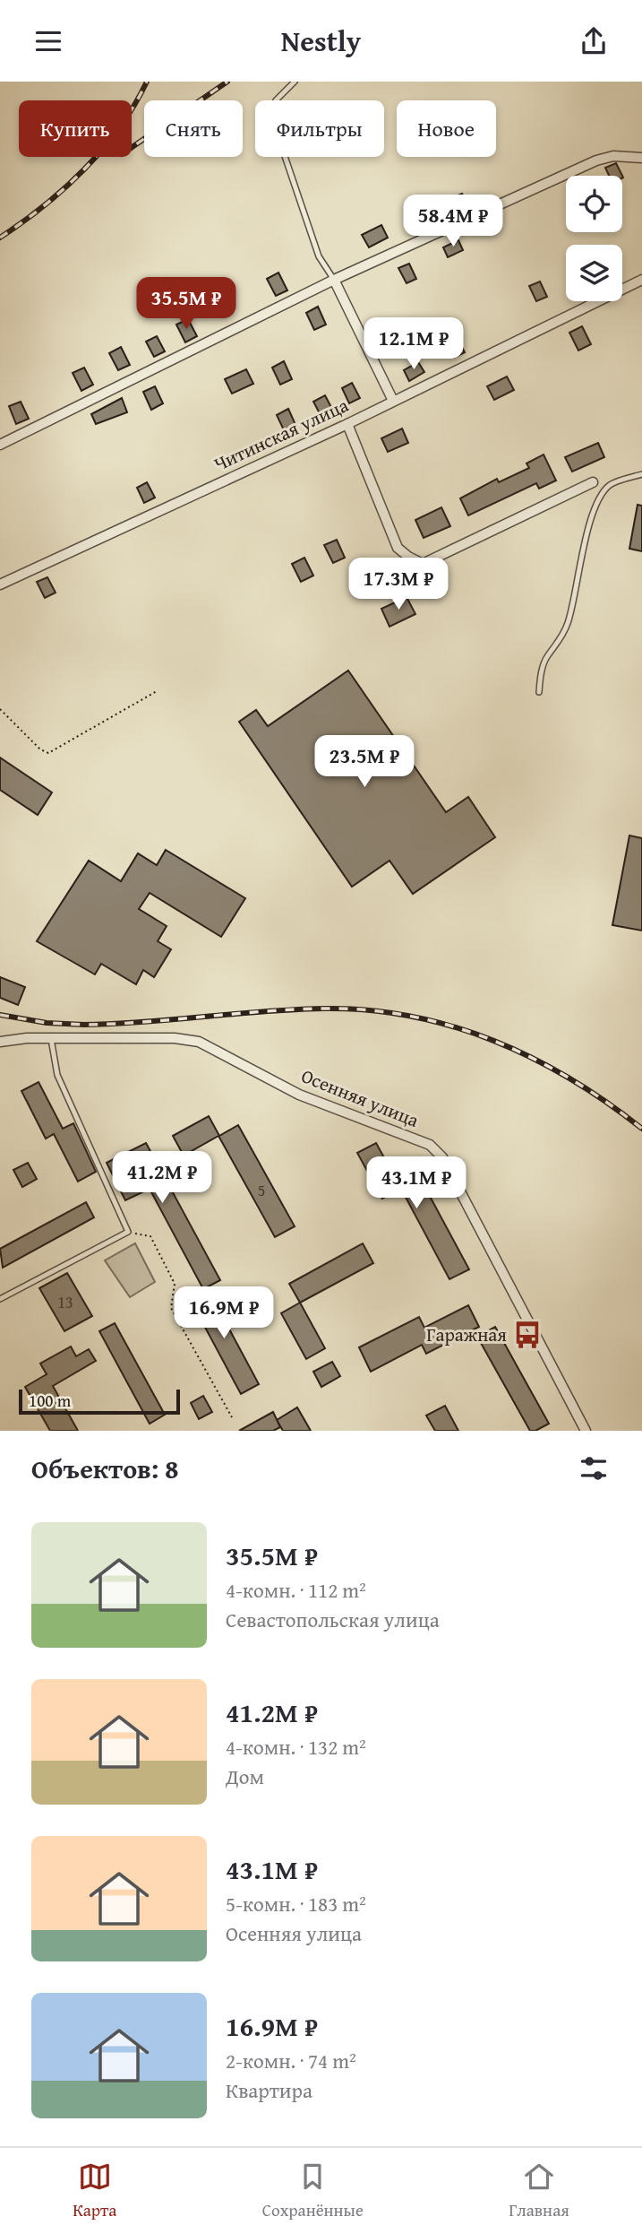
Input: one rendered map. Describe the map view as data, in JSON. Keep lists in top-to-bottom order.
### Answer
{
  "streets": {
    "street": ["Читинская улица", "Осенняя улица"]
  },
  "places": {
    "bus stop": ["Гаражная"]
  },
  "house_numbers": ["5", "13"],
  "scale_bar": "100 m",
  "page": {
    "header": "Nestly",
    "chip": [
      "Купить",
      "Снять",
      "Фильтры",
      "Новое"
    ],
    "price": [
      "58.4M ₽",
      "35.5M ₽",
      "12.1M ₽",
      "17.3M ₽",
      "23.5M ₽",
      "41.2M ₽",
      "43.1M ₽",
      "16.9M ₽"
    ],
    "scale": "100 m",
    "heading": "Объектов: 8",
    "list": [
      {
        "name": "35.5M ₽",
        "note": "4-комн. · 112 m² · Севастопольская улица"
      },
      {
        "name": "41.2M ₽",
        "note": "4-комн. · 132 m² · Дом"
      },
      {
        "name": "43.1M ₽",
        "note": "5-комн. · 183 m² · Осенняя улица"
      },
      {
        "name": "16.9M ₽",
        "note": "2-комн. · 74 m² · Квартира"
      }
    ],
    "tabs": ["Карта", "Сохранённые", "Главная"]
  }
}
